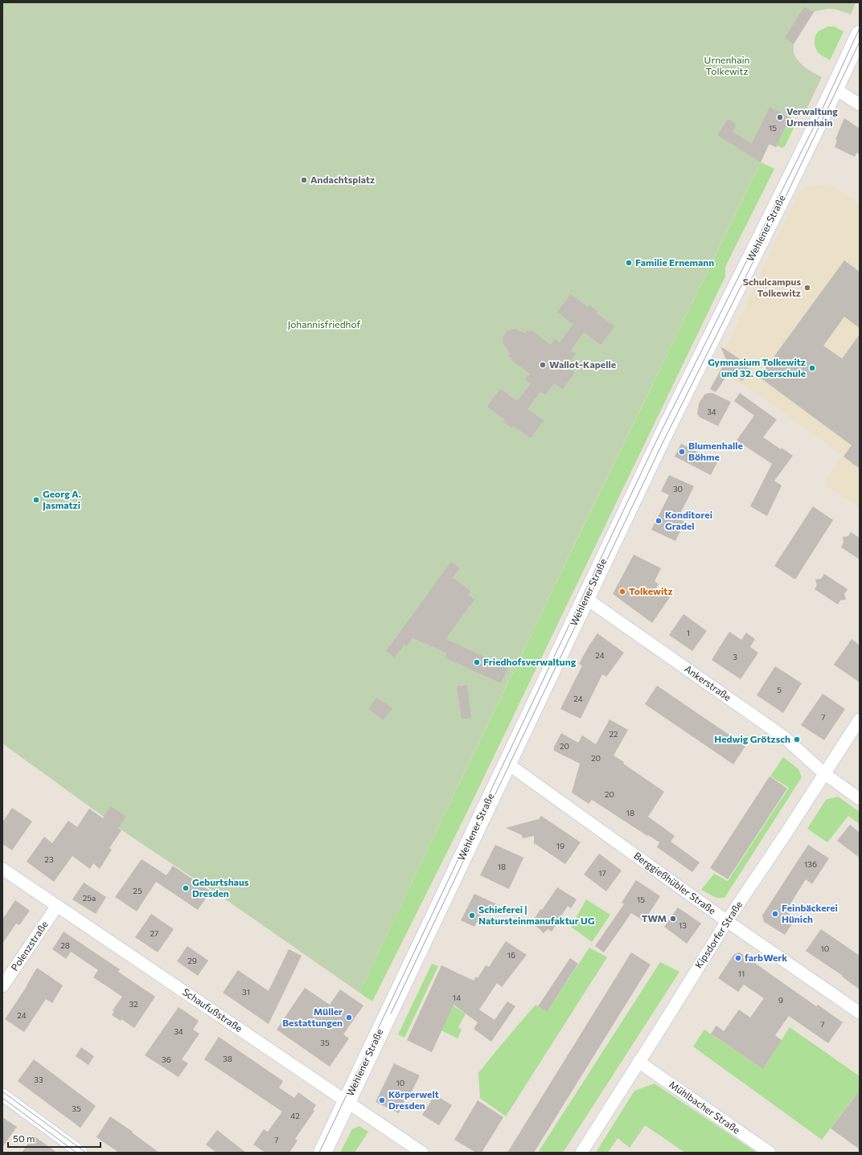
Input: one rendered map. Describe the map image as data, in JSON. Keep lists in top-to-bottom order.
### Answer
{
  "streets": {
    "main road": ["Wehlener Straße"],
    "street": [
      "Ankerstraße",
      "Berggießhübler Straße",
      "Kipsdorfer Straße",
      "Polenzstraße",
      "Schaufußstraße",
      "Mühlbacher Straße"
    ]
  },
  "crossings": [
    ["Wehlener Straße", "Ankerstraße"],
    ["Wehlener Straße", "Berggießhübler Straße"],
    ["Wehlener Straße", "Schaufußstraße"],
    ["Ankerstraße", "Kipsdorfer Straße"],
    ["Berggießhübler Straße", "Kipsdorfer Straße"],
    ["Kipsdorfer Straße", "Mühlbacher Straße"],
    ["Polenzstraße", "Schaufußstraße"]
  ],
  "parks": ["Urnenhain Tolkewitz", "Johannisfriedhof"],
  "places": [
    "Verwaltung Urnenhain",
    "Andachtsplatz",
    "Familie Ernemann",
    "Schulcampus Tolkewitz",
    "Wallot-Kapelle",
    "Gymnasium Tolkewitz und 32. Oberschule",
    "Blumenhalle Böhme",
    "Georg A. Jasmatzi",
    "Konditorei Gradel",
    "Tolkewitz",
    "Friedhofsverwaltung",
    "Hedwig Grötzsch",
    "Geburtshaus Dresden",
    "Feinbäckerei Hünich",
    "Schieferei | Natursteinmanufaktur UG",
    "TWM",
    "farbWerk",
    "Müller Bestattungen",
    "Körperwelt Dresden"
  ],
  "house_numbers": [
    "15",
    "34",
    "30",
    "1",
    "24",
    "3",
    "5",
    "24",
    "7",
    "22",
    "20",
    "20",
    "20",
    "18",
    "19",
    "23",
    "136",
    "18",
    "17",
    "25",
    "25a",
    "15",
    "13",
    "27",
    "28",
    "10",
    "16",
    "29",
    "11",
    "31",
    "14",
    "9",
    "32",
    "24",
    "7",
    "34",
    "35",
    "38",
    "36",
    "33",
    "10",
    "35",
    "42",
    "7"
  ],
  "scale_bar": "50 m"
}
